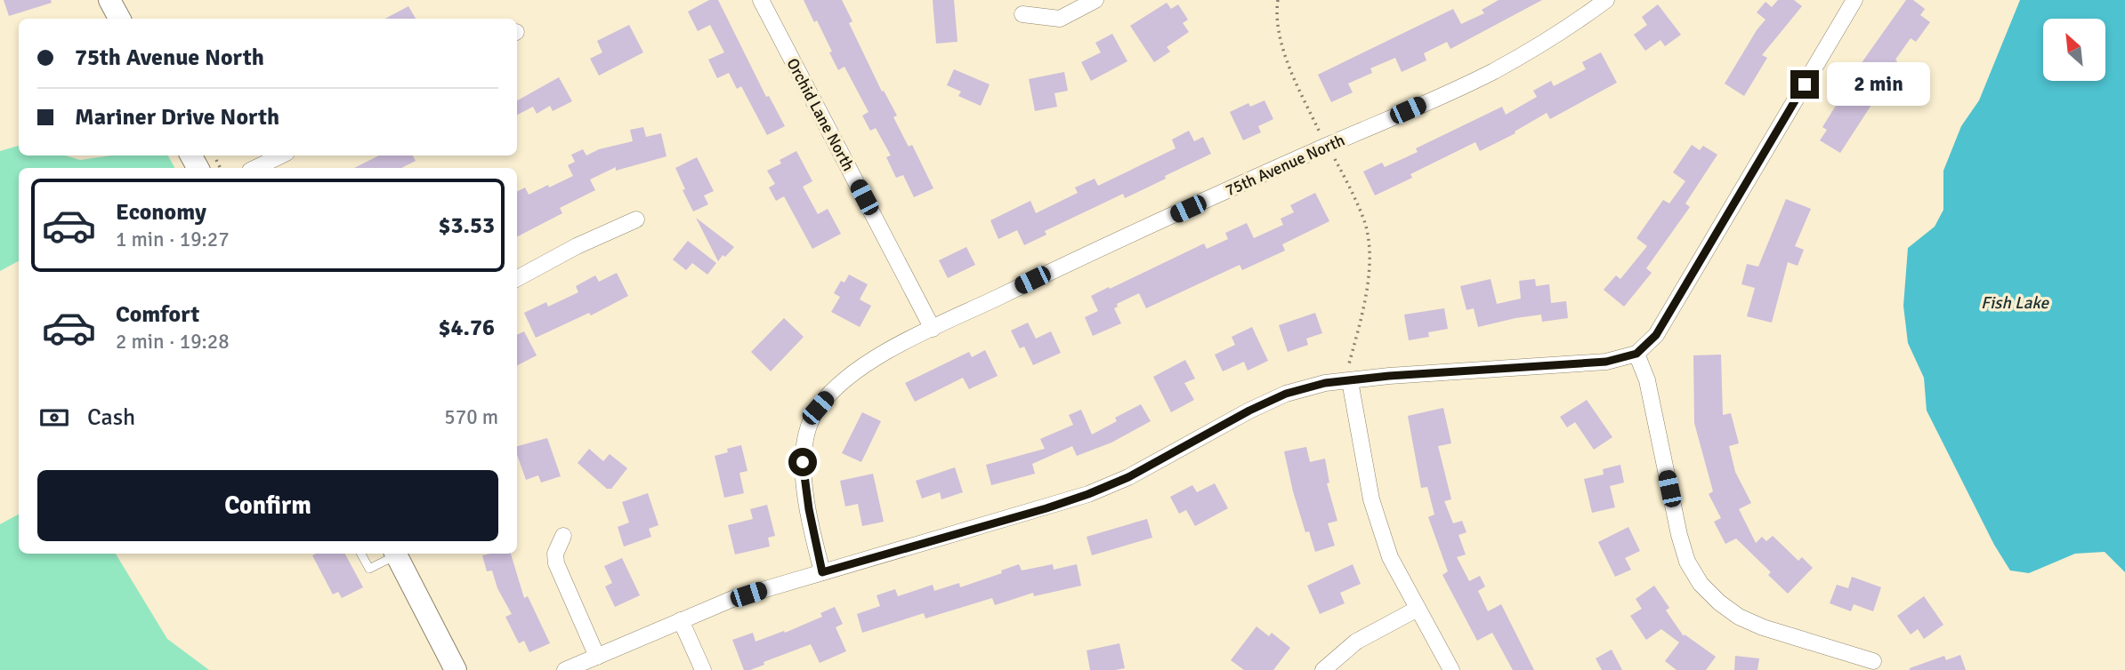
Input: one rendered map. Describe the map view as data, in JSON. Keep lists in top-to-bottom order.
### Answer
{
  "streets": {
    "street": ["Orchid Lane North", "75th Avenue North"]
  },
  "crossings": [
    ["Orchid Lane North", "75th Avenue North"]
  ],
  "water": ["Fish Lake"],
  "north": "top left",
  "page": {
    "banner": ["75th Avenue North", "Mariner Drive North"],
    "bubble": "2 min",
    "list": [
      {
        "name": "Economy",
        "note": "1 min · 19:27",
        "value": "$3.53"
      },
      {
        "name": "Comfort",
        "note": "2 min · 19:28",
        "value": "$4.76"
      }
    ],
    "pay": ["Cash", "570 m"],
    "buttons": "Confirm"
  }
}
